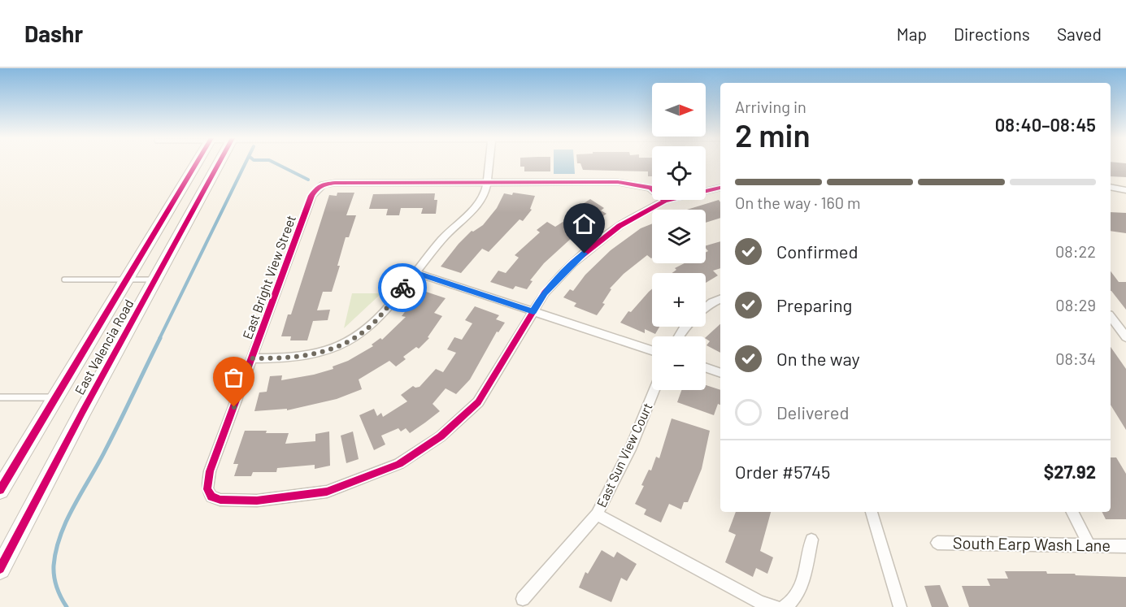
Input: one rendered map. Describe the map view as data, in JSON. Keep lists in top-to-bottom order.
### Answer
{
  "streets": {
    "main road": ["East Valencia Road"],
    "street": ["East Bright View Street", "East Sun View Court", "South Earp Wash Lane"]
  },
  "north": "right",
  "page": {
    "header": "Dashr",
    "nav": ["Map", "Directions", "Saved"],
    "map_buttons": ["+", "−"],
    "heading": ["2 min", "Arriving in", "08:40–08:45"],
    "panel": ["Order #5745", "$27.92"],
    "bar": "On the way · 160 m",
    "list": [
      ["Confirmed", "08:22"],
      ["Preparing", "08:29"],
      ["On the way", "08:34"],
      "Delivered"
    ]
  }
}
